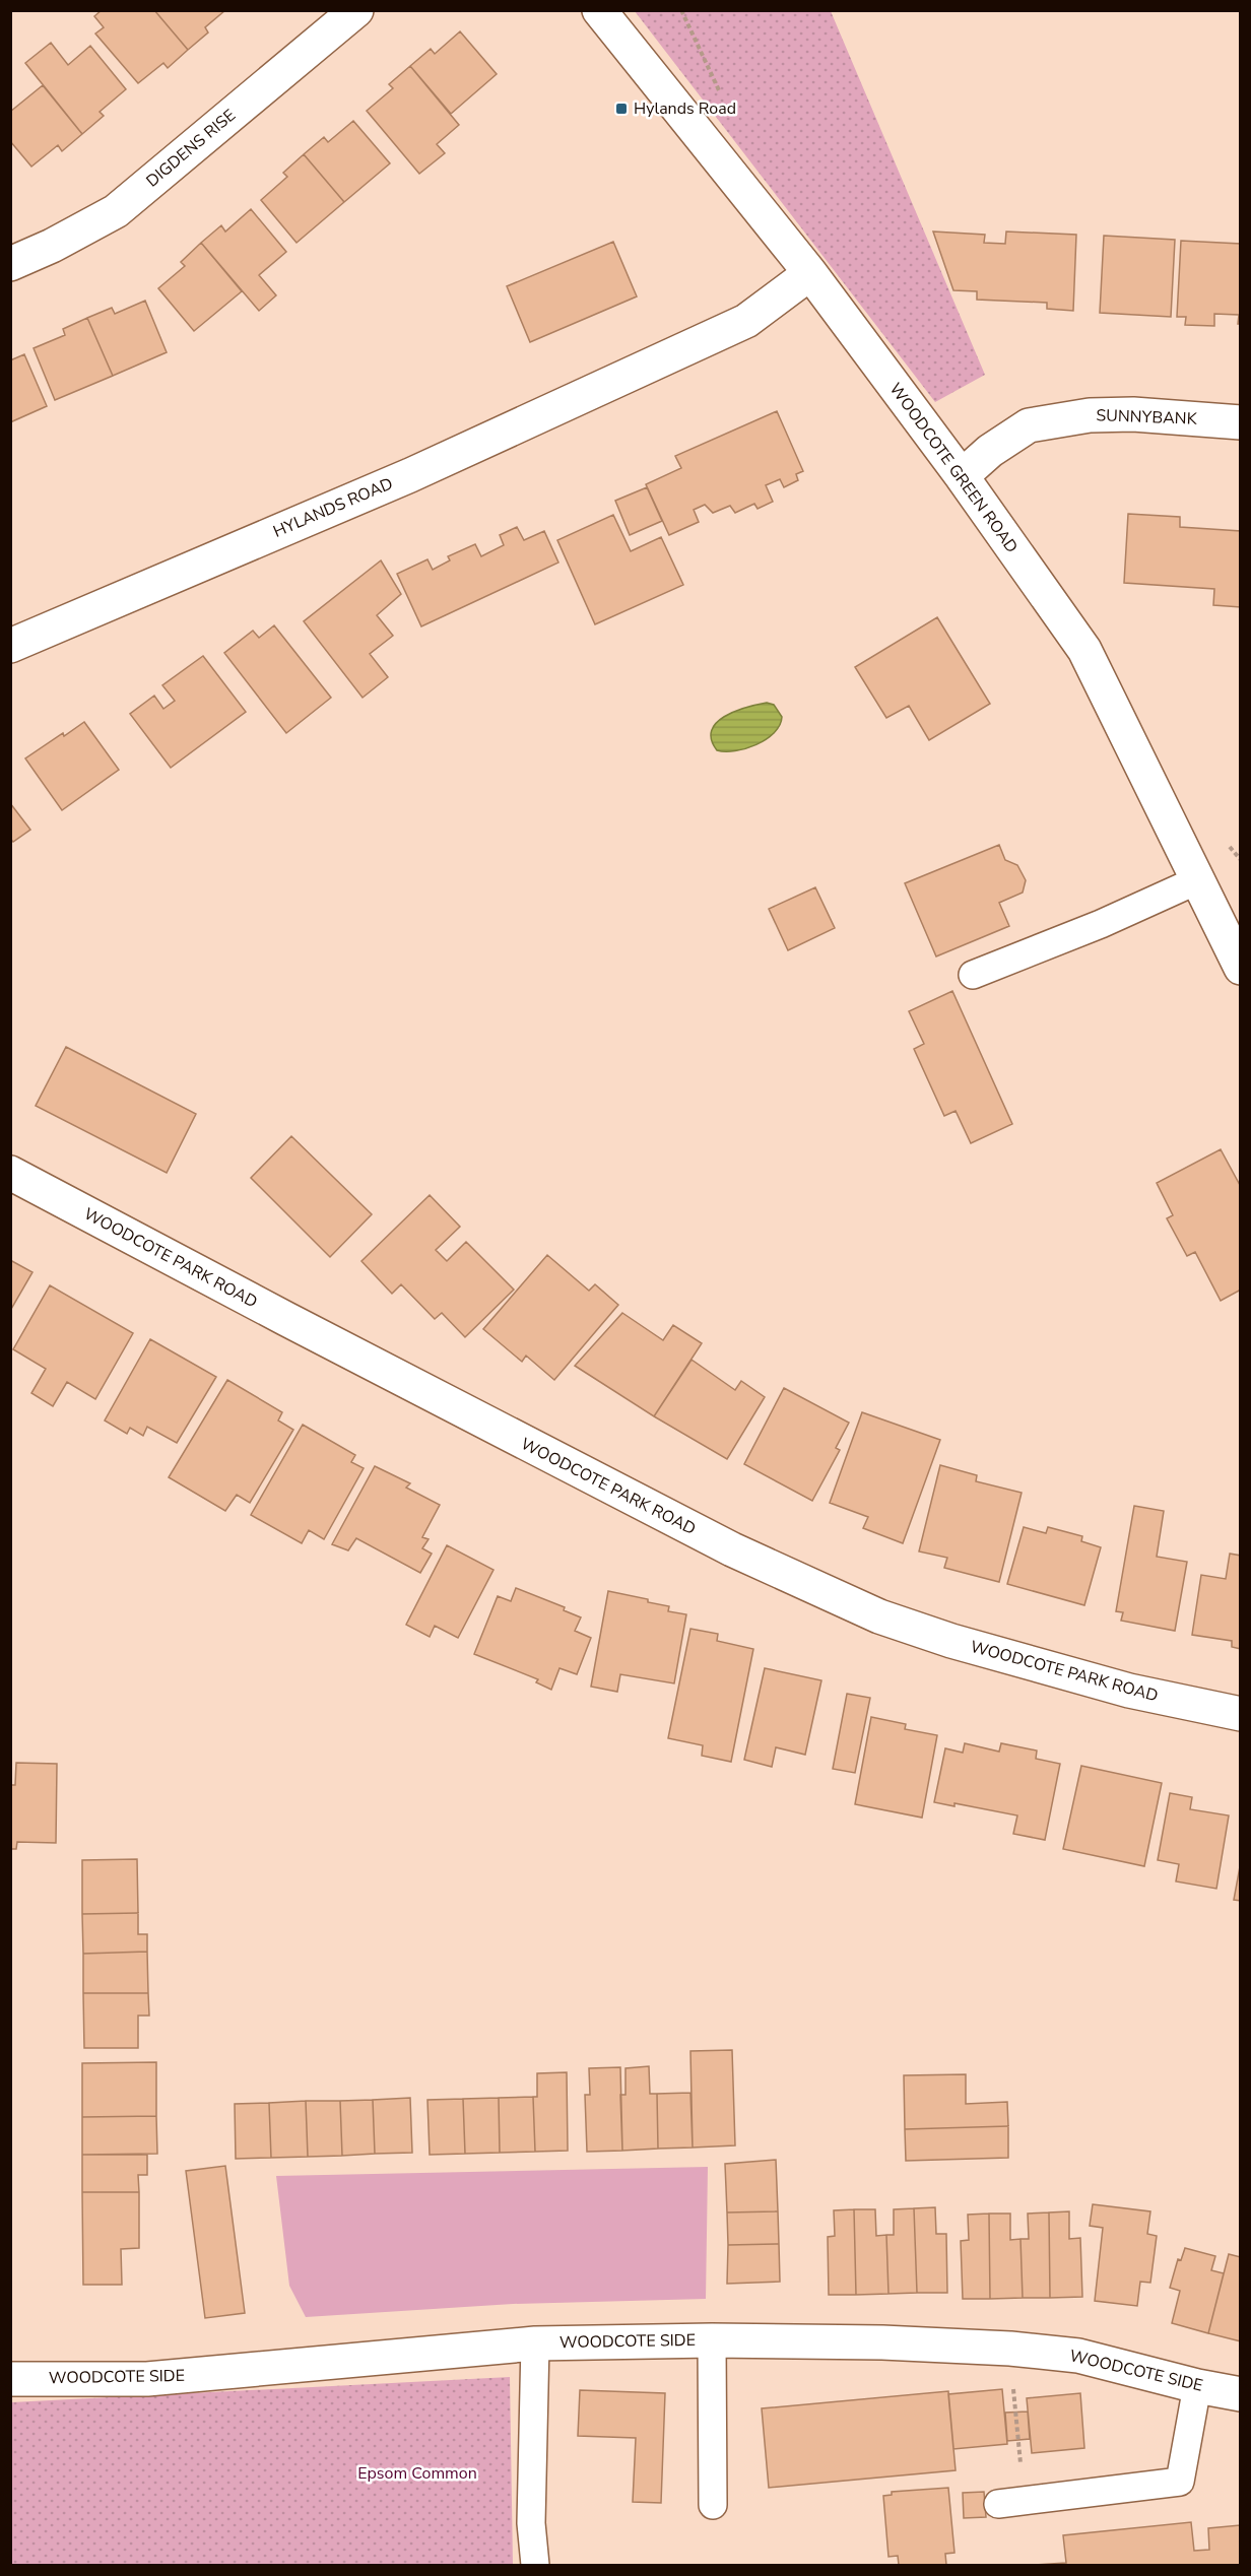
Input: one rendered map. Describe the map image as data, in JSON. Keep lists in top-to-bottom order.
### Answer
{
  "streets": {
    "street": [
      "DIGDENS RISE",
      "SUNNYBANK",
      "WOODCOTE GREEN ROAD",
      "HYLANDS ROAD",
      "WOODCOTE PARK ROAD",
      "WOODCOTE SIDE"
    ]
  },
  "crossings": [
    ["SUNNYBANK", "WOODCOTE GREEN ROAD"],
    ["WOODCOTE GREEN ROAD", "HYLANDS ROAD"]
  ],
  "parks": ["Epsom Common"],
  "places": {
    "transit": ["Hylands Road"]
  }
}
